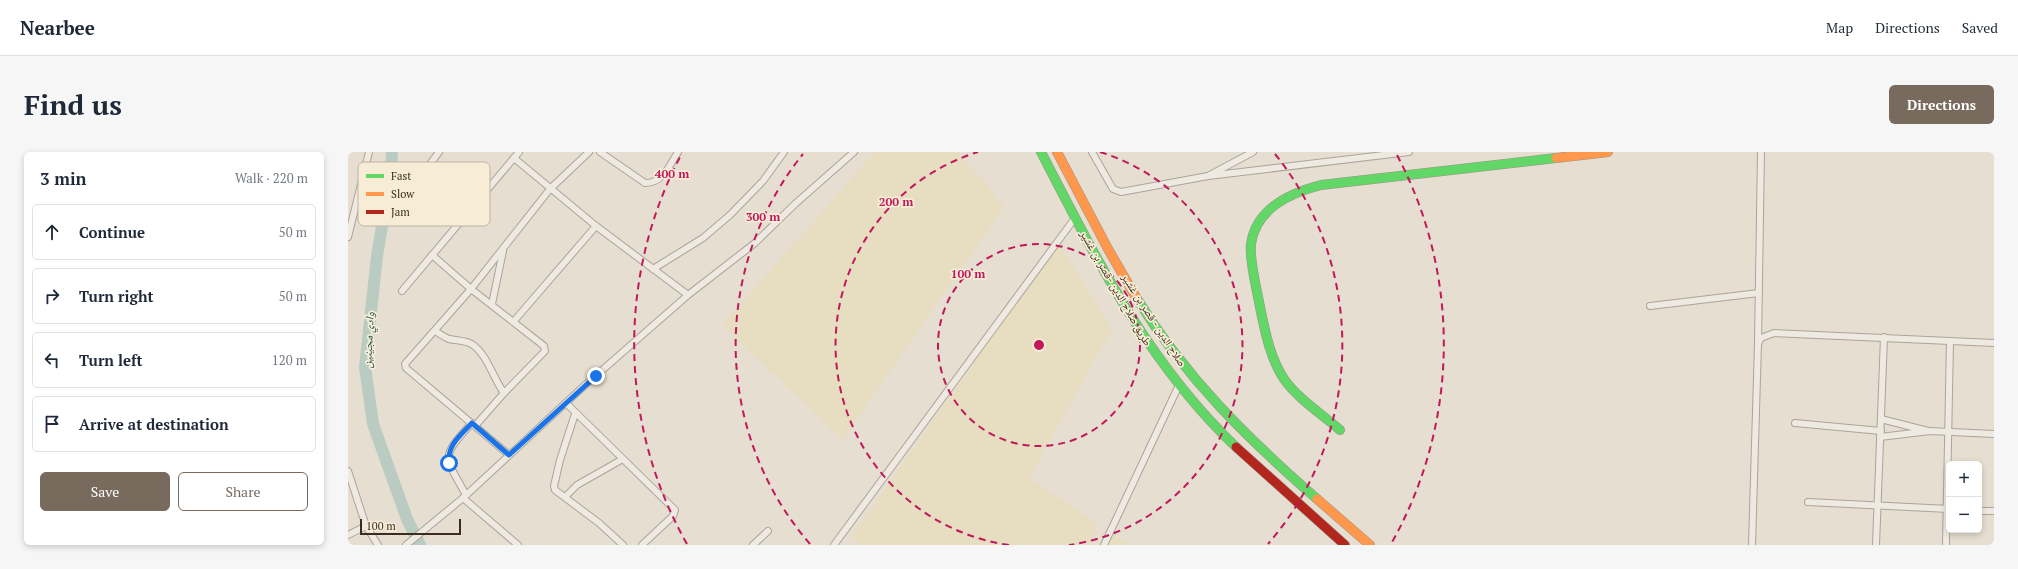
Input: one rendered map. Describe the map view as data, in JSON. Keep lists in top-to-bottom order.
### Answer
{
  "streets": {
    "main road": ["طريق صلاح الدين -قصر بن غشير", "صلاح الدين - قصر بن غشير"]
  },
  "water": ["وادي مجينين"],
  "legend": ["Fast", "Slow", "Jam"],
  "scale_bar": "100 m",
  "page": {
    "header": "Nearbee",
    "nav": ["Map", "Directions", "Saved"],
    "buttons": [
      "Directions",
      ["Save", "Share"]
    ],
    "title": "Find us",
    "heading": ["3 min", "Walk · 220 m"],
    "list": [
      ["Continue", "50 m"],
      ["Turn right", "50 m"],
      ["Turn left", "120 m"],
      "Arrive at destination"
    ],
    "map_buttons": ["+", "−"],
    "scale": "100 m"
  },
  "rings": [
    "400 m",
    "200 m",
    "300 m",
    "100 m"
  ]
}
